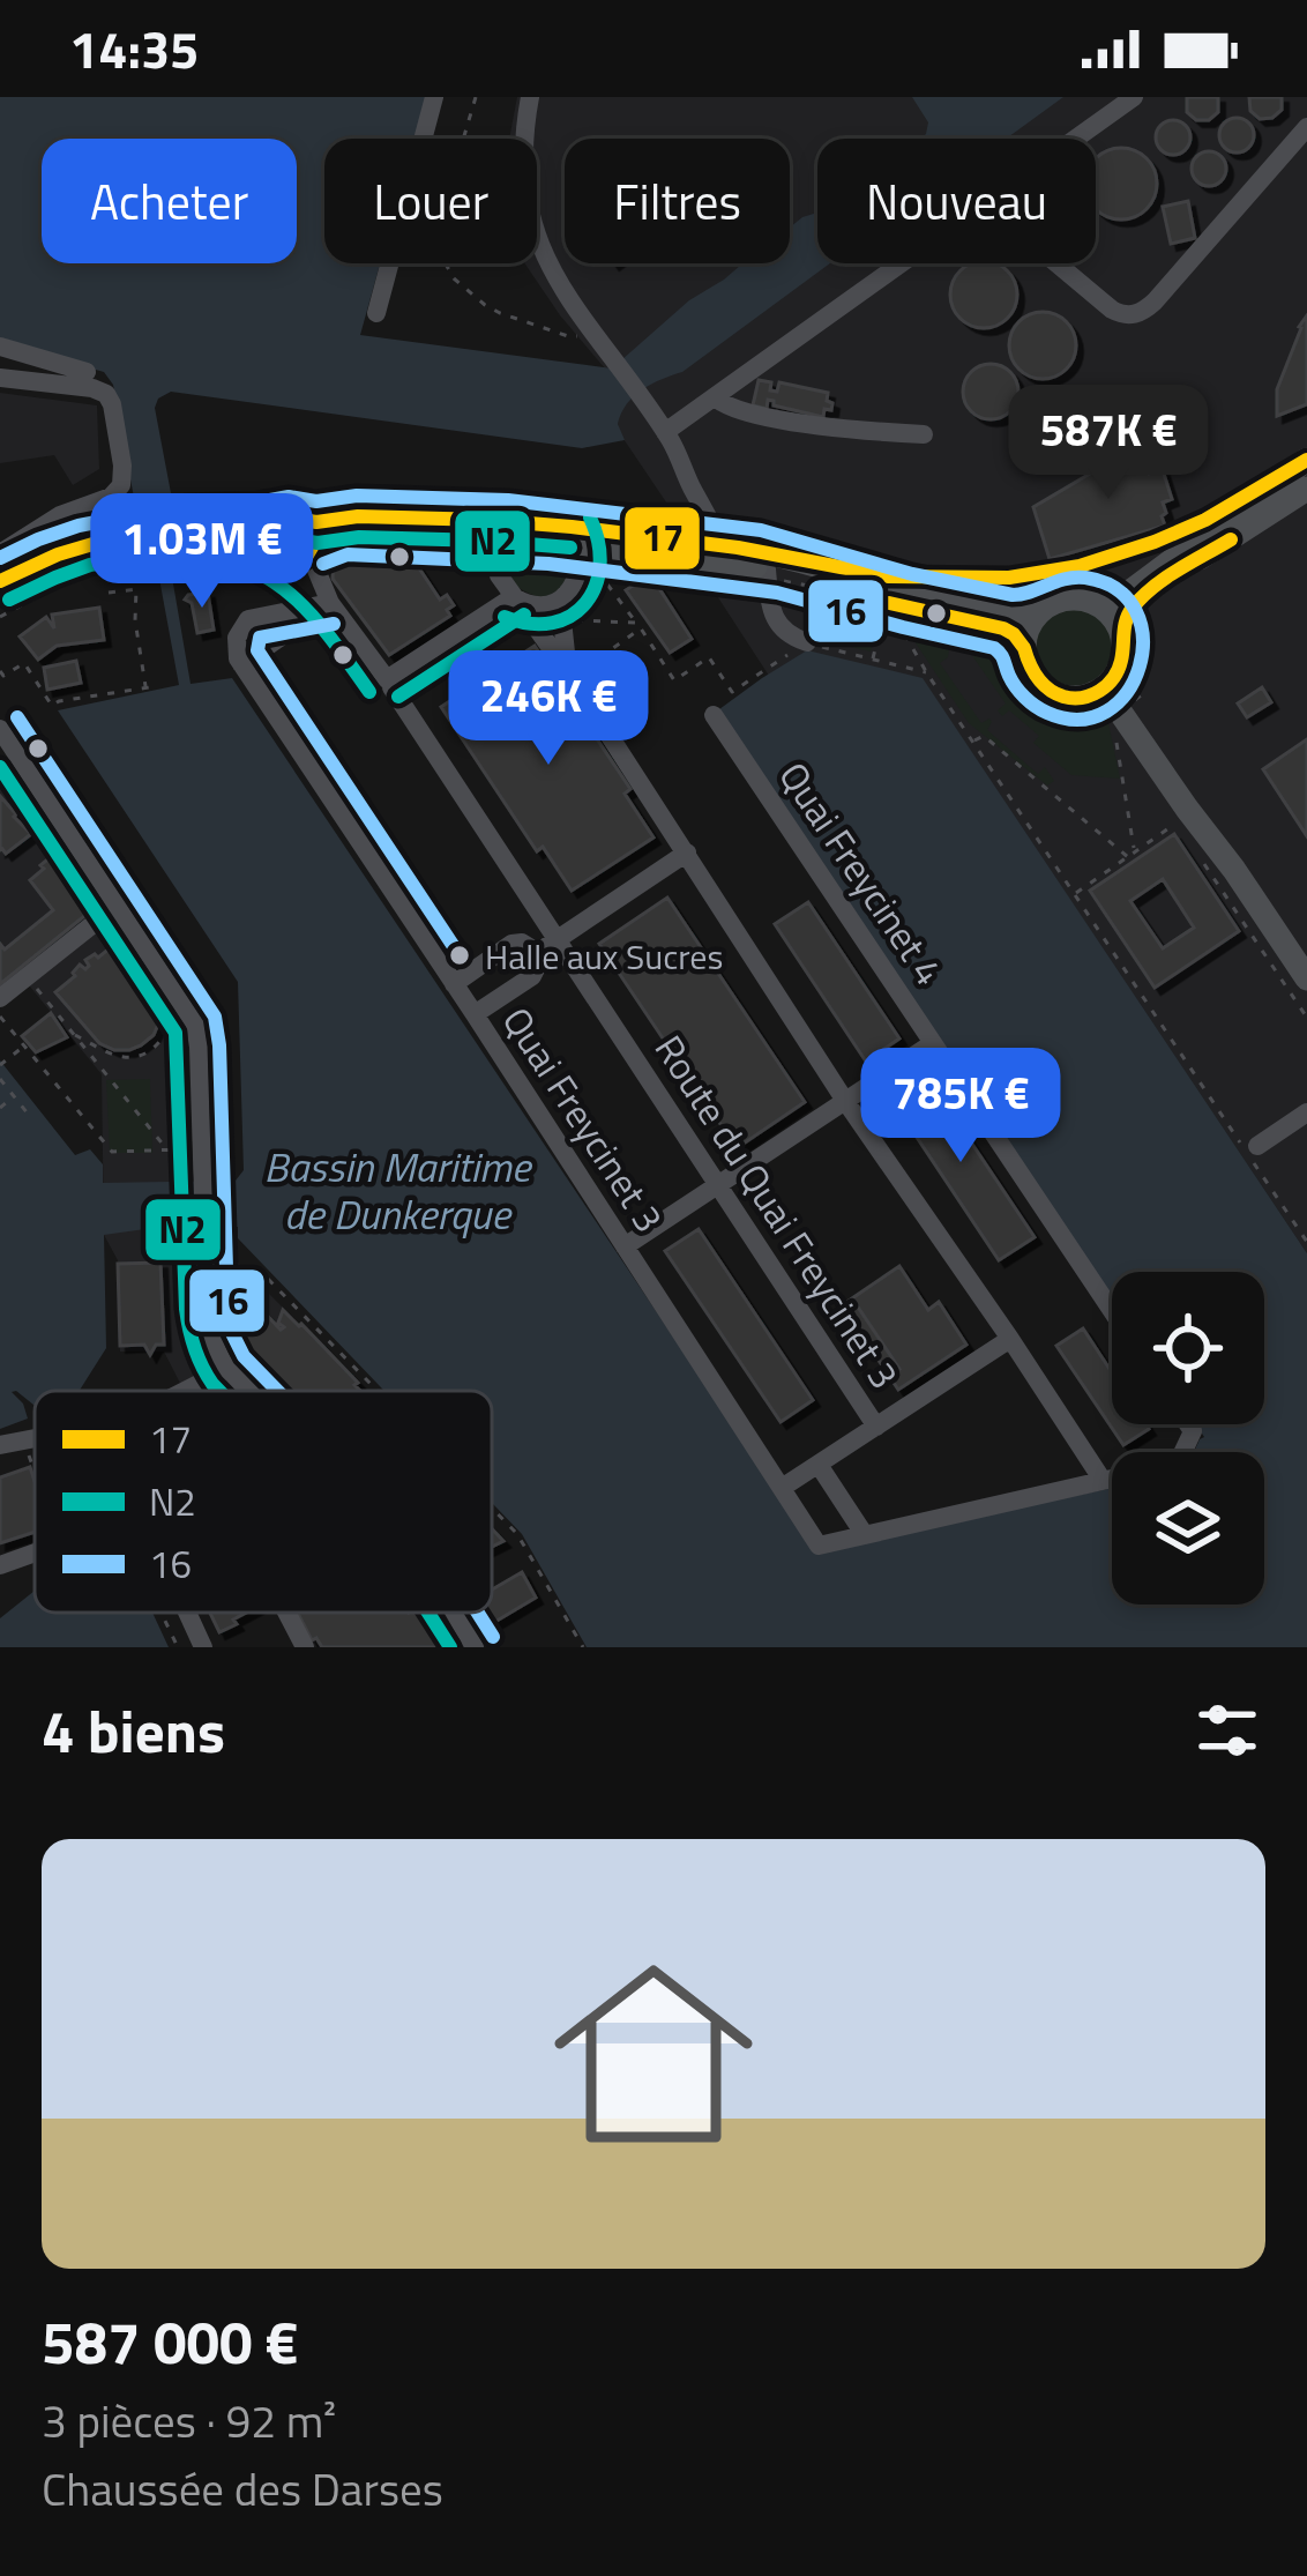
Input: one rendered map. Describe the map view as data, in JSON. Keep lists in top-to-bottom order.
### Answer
{
  "streets": {
    "street": ["Quai Freycinet 4", "Quai Freycinet 3", "Route du Quai Freycinet 3"]
  },
  "water": ["Bassin Maritime de Dunkerque"],
  "places": ["Halle aux Sucres"],
  "lines": ["transit line 17", "transit line 16", "transit line N2"],
  "legend": ["17", "N2", "16"],
  "page": {
    "status": "14:35",
    "chip": [
      "Acheter",
      "Louer",
      "Filtres",
      "Nouveau"
    ],
    "price": [
      "587K €",
      "1.03M €",
      "246K €",
      "785K €"
    ],
    "heading": "4 biens",
    "list": [
      {
        "name": "587 000 €",
        "note": "3 pièces · 92 m² · Chaussée des Darses"
      }
    ]
  }
}
